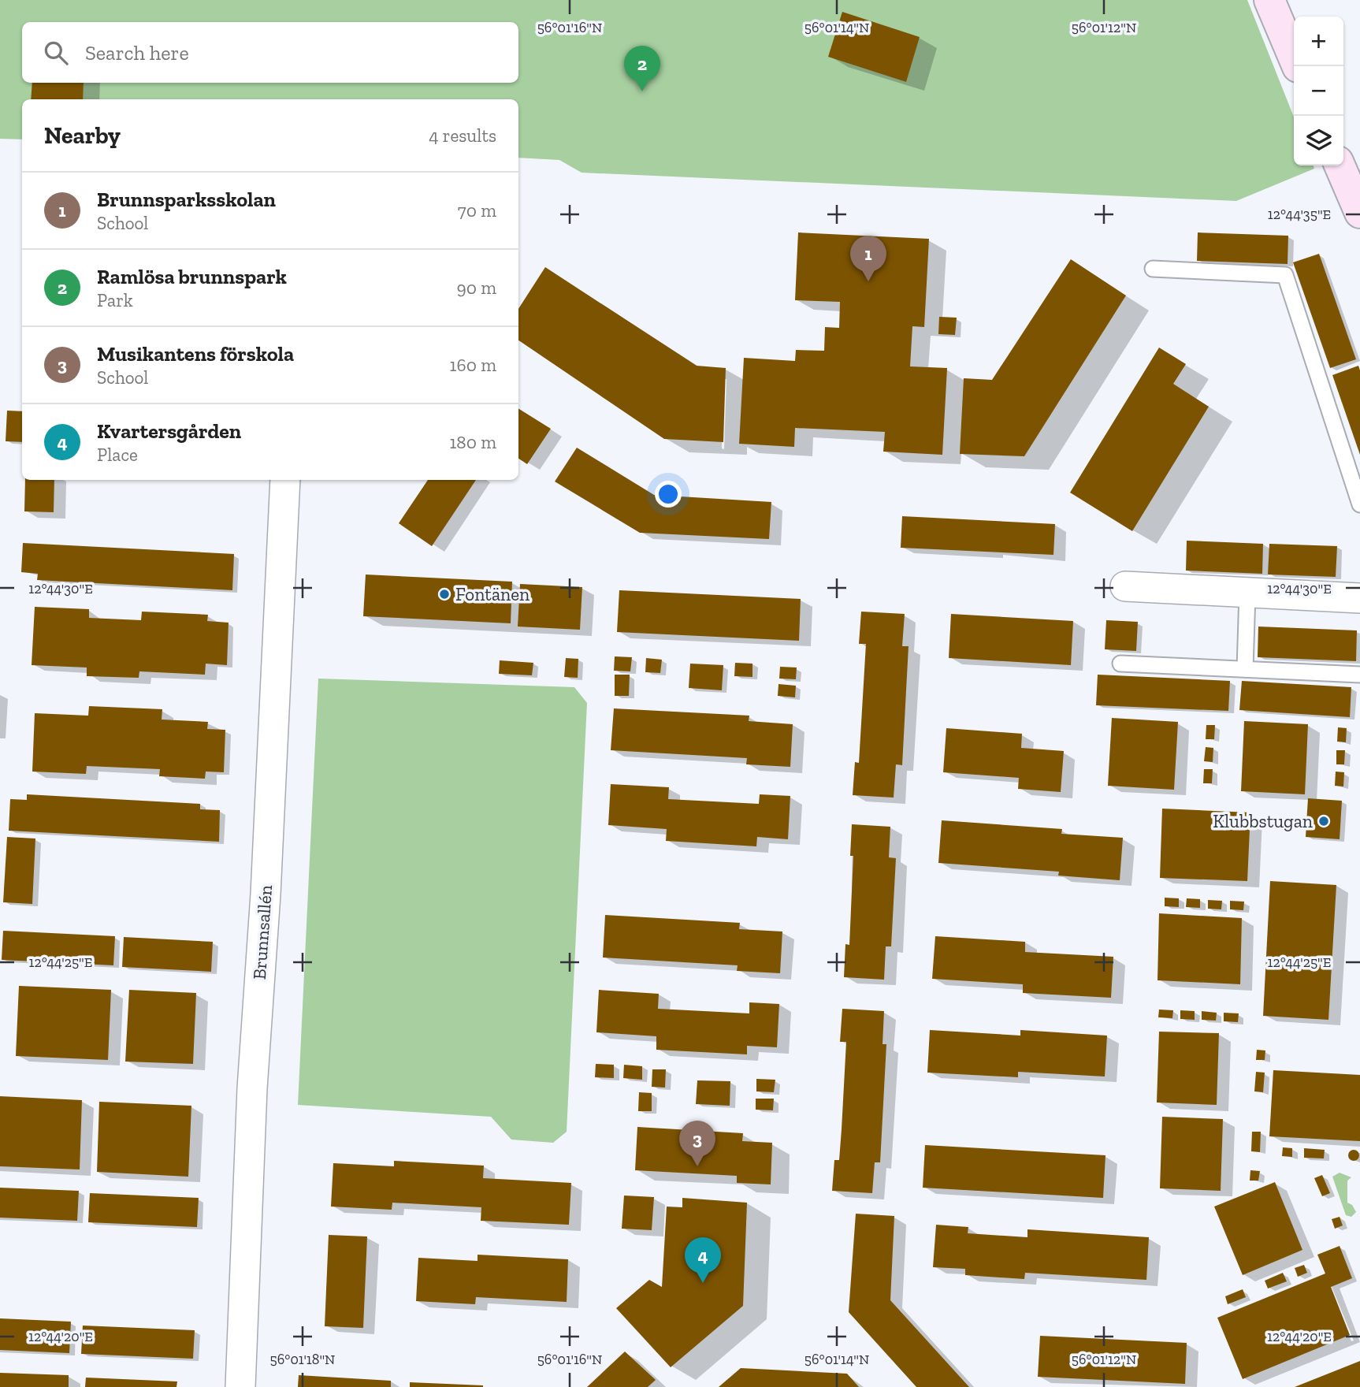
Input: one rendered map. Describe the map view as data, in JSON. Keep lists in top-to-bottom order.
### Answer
{
  "streets": {
    "street": ["Brunnsallén"]
  },
  "places": ["Fontänen", "Klubbstugan"],
  "page": {
    "map_buttons": ["+", "−"],
    "search": "Search here",
    "pins": [
      "2",
      "1",
      "3",
      "4"
    ],
    "heading": ["Nearby", "4 results"],
    "list": [
      {
        "mark": "1",
        "name": "Brunnsparksskolan",
        "note": "School",
        "value": "70 m"
      },
      {
        "mark": "2",
        "name": "Ramlösa brunnspark",
        "note": "Park",
        "value": "90 m"
      },
      {
        "mark": "3",
        "name": "Musikantens förskola",
        "note": "School",
        "value": "160 m"
      },
      {
        "mark": "4",
        "name": "Kvartersgården",
        "note": "Place",
        "value": "180 m"
      }
    ]
  },
  "coordinates": [
    "56°01'16\"N",
    "56°01'14\"N",
    "56°01'12\"N",
    "12°44'35\"E",
    "12°44'30\"E",
    "12°44'25\"E",
    "12°44'20\"E",
    "56°01'18\"N"
  ]
}
